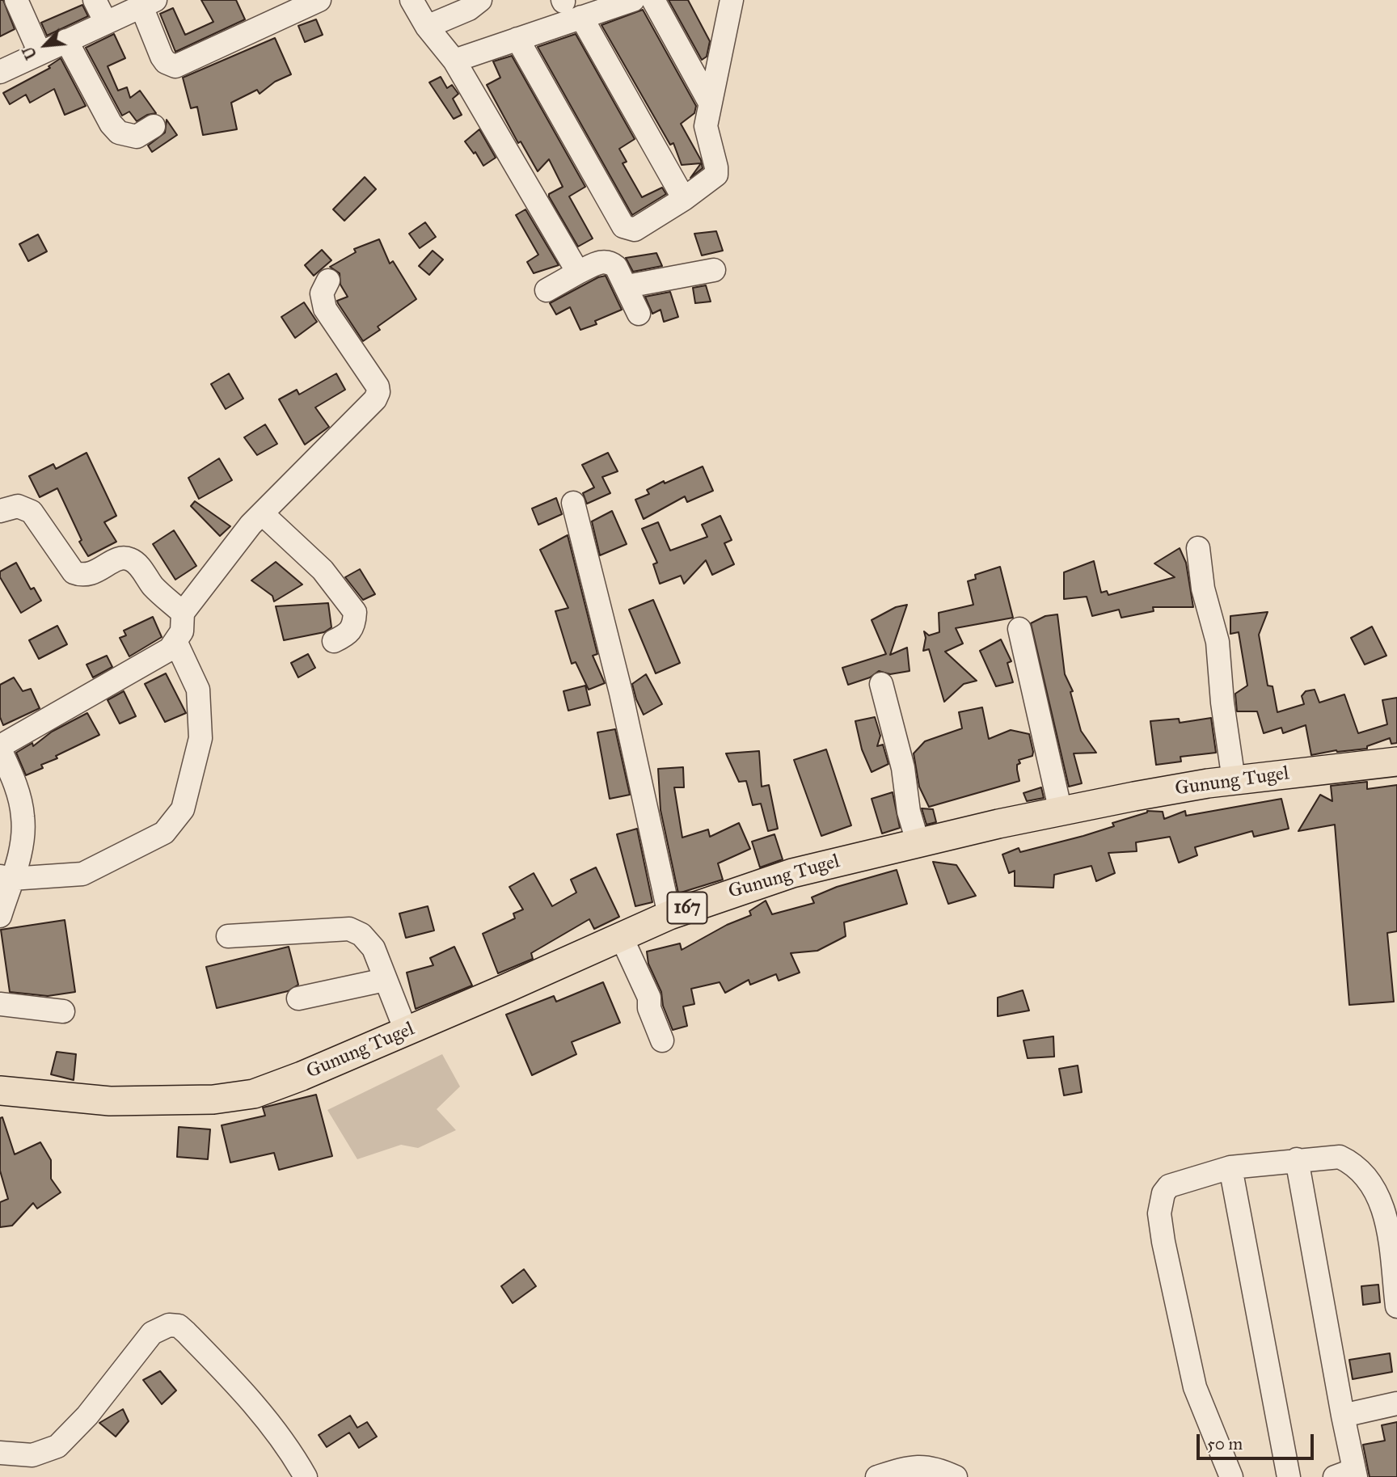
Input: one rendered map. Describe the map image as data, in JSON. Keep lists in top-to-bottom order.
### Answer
{
  "streets": {
    "main road": ["Gunung Tugel", "167"]
  },
  "scale_bar": "50 m",
  "north": "bottom left"
}
